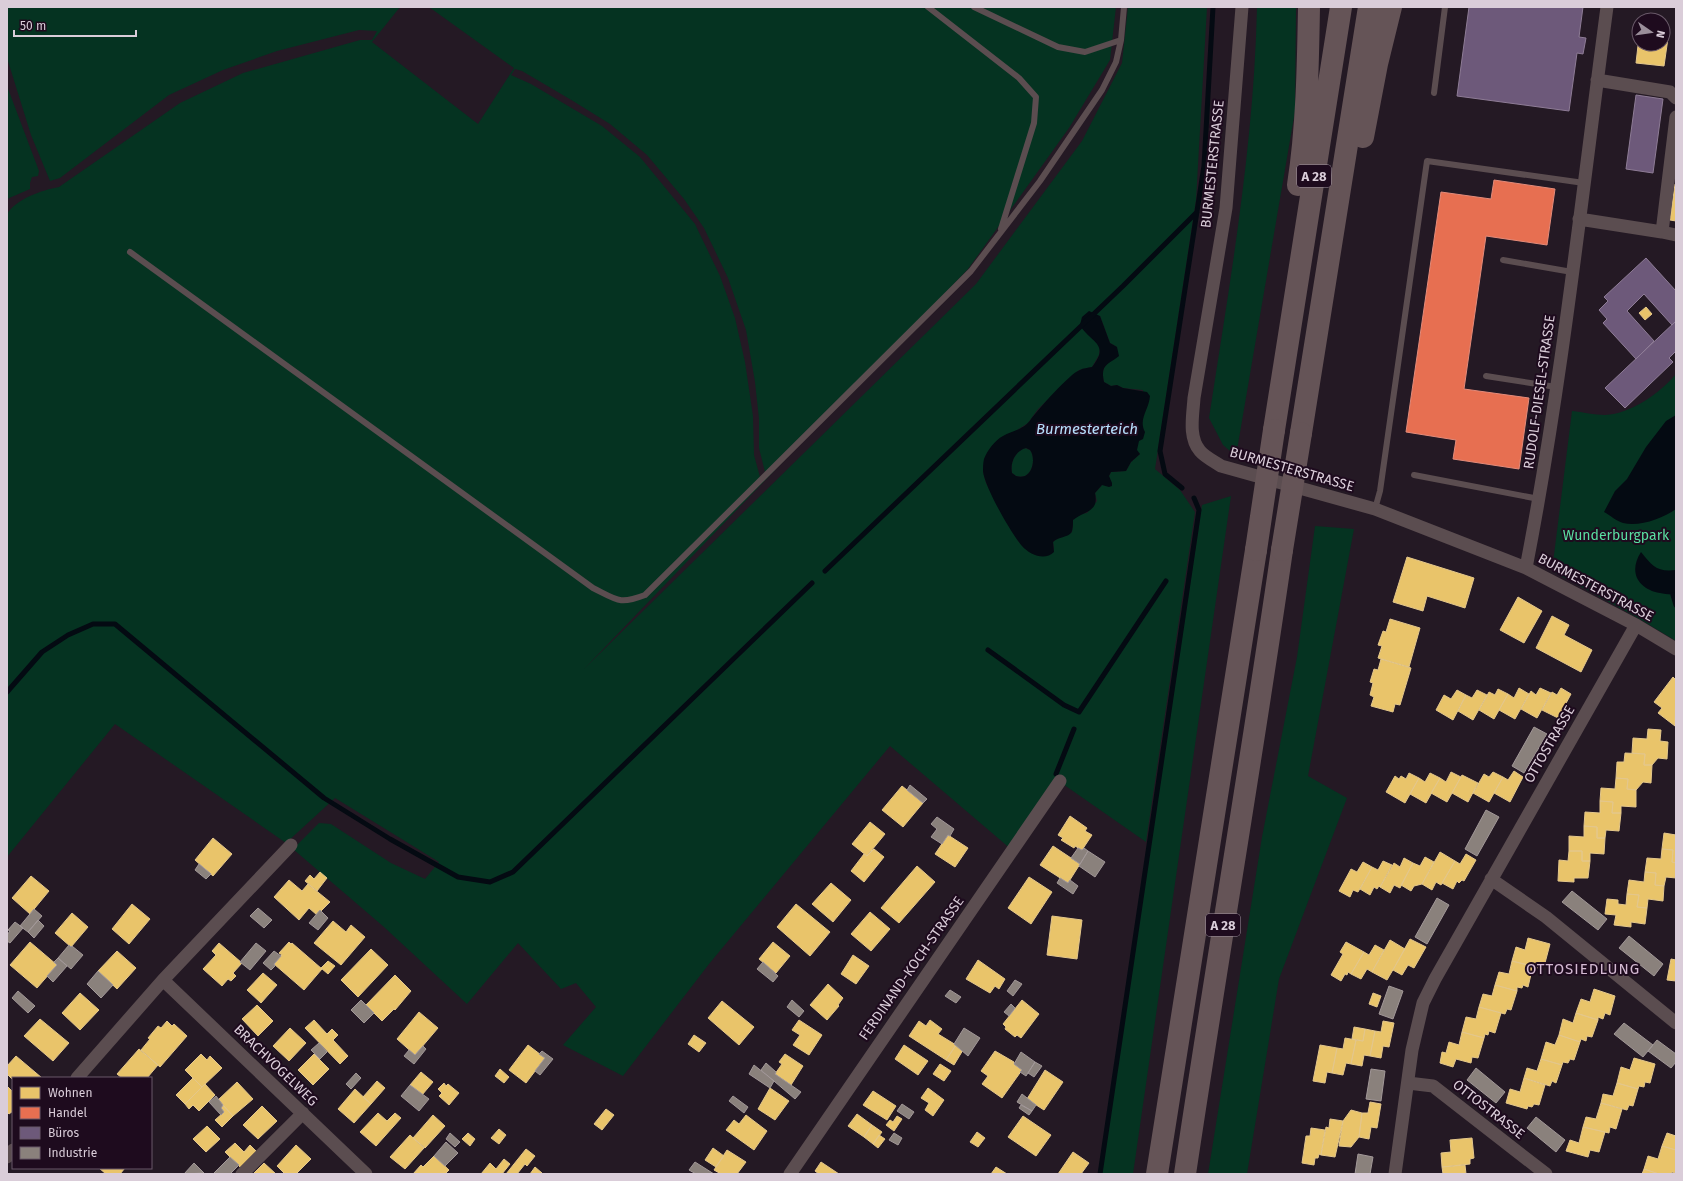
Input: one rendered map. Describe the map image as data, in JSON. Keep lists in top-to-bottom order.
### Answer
{
  "streets": {
    "highway": ["A 28"],
    "street": [
      "BURMESTERSTRASSE",
      "RUDOLF-DIESEL-STRASSE",
      "OTTOSTRASSE",
      "FERDINAND-KOCH-STRASSE",
      "BRACHVOGELWEG"
    ]
  },
  "crossings": [
    ["BURMESTERSTRASSE", "RUDOLF-DIESEL-STRASSE"],
    ["BURMESTERSTRASSE", "OTTOSTRASSE"]
  ],
  "districts": ["OTTOSIEDLUNG"],
  "water": ["Burmesterteich"],
  "parks": ["Wunderburgpark"],
  "legend": [
    "Wohnen",
    "Handel",
    "Büros",
    "Industrie"
  ],
  "scale_bar": "50 m",
  "north": "right"
}
